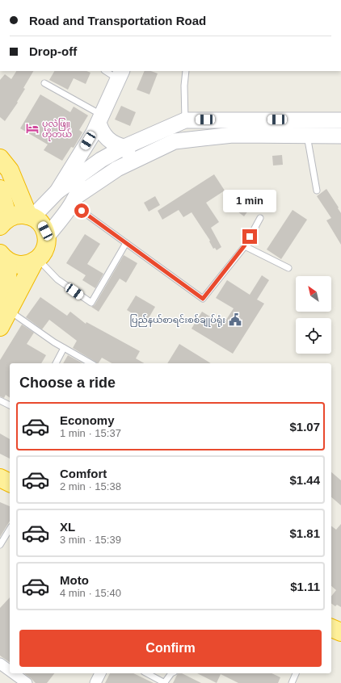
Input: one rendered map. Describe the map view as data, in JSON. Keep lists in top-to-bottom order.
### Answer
{
  "places": {
    "hotel": ["ပုလဲဖြူ ဟိုတယ်"],
    "public building": ["ပြည်နယ်စာရင်းစစ်ချုပ်ရုံး"]
  },
  "north": "top left",
  "page": {
    "banner": ["Road and Transportation Road", "Drop-off"],
    "bubble": "1 min",
    "heading": "Choose a ride",
    "list": [
      {
        "name": "Economy",
        "note": "1 min · 15:37",
        "value": "$1.07"
      },
      {
        "name": "Comfort",
        "note": "2 min · 15:38",
        "value": "$1.44"
      },
      {
        "name": "XL",
        "note": "3 min · 15:39",
        "value": "$1.81"
      },
      {
        "name": "Moto",
        "note": "4 min · 15:40",
        "value": "$1.11"
      }
    ],
    "buttons": "Confirm"
  }
}
